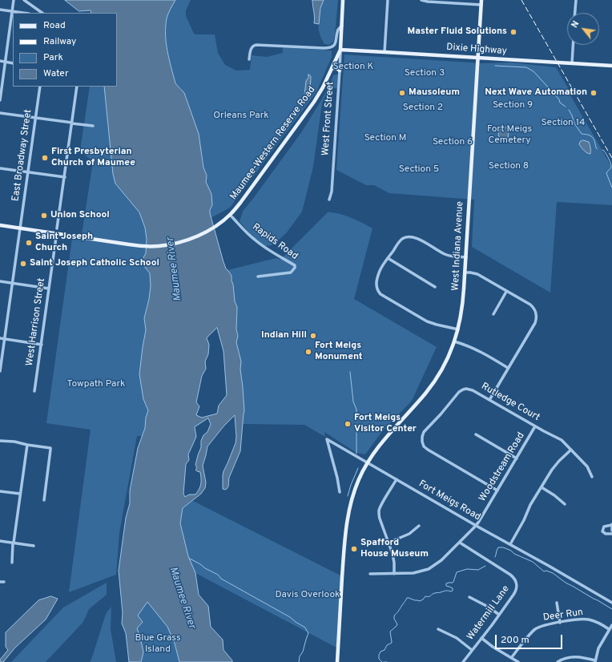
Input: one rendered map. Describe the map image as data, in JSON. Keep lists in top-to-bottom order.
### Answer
{
  "streets": {
    "main road": [
      "Dixie Highway",
      "West Front Street",
      "Maumee-Western Reserve Road",
      "West Indiana Avenue"
    ],
    "street": [
      "East Broadway Street",
      "Rapids Road",
      "West Harrison Street",
      "Rutledge Court",
      "Woodstream Road",
      "Fort Meigs Road",
      "Watermill Lane",
      "Deer Run"
    ]
  },
  "crossings": [
    ["Dixie Highway", "West Front Street"],
    ["Dixie Highway", "Maumee-Western Reserve Road"],
    ["Dixie Highway", "West Indiana Avenue"],
    ["West Front Street", "Maumee-Western Reserve Road"],
    ["Maumee-Western Reserve Road", "East Broadway Street"],
    ["Maumee-Western Reserve Road", "Rapids Road"],
    ["West Indiana Avenue", "Fort Meigs Road"],
    ["Rutledge Court", "Woodstream Road"],
    ["Woodstream Road", "Fort Meigs Road"],
    ["Woodstream Road", "Watermill Lane"]
  ],
  "water": ["Maumee River"],
  "parks": [
    "Section K",
    "Section 3",
    "Section 9",
    "Section 2",
    "Orleans Park",
    "Section 14",
    "Fort Meigs Cemetery",
    "Section M",
    "Section 6",
    "Section 8",
    "Section 5",
    "Towpath Park",
    "Davis Overlook",
    "Blue Grass Island"
  ],
  "places": [
    "Master Fluid Solutions",
    "Mausoleum",
    "Next Wave Automation",
    "First Presbyterian Church of Maumee",
    "Union School",
    "Saint Joseph Church",
    "Saint Joseph Catholic School",
    "Indian Hill",
    "Fort Meigs Monument",
    "Fort Meigs Visitor Center",
    "Spafford House Museum"
  ],
  "legend": [
    "Road",
    "Railway",
    "Park",
    "Water"
  ],
  "scale_bar": "200 m",
  "north": "top left"
}
